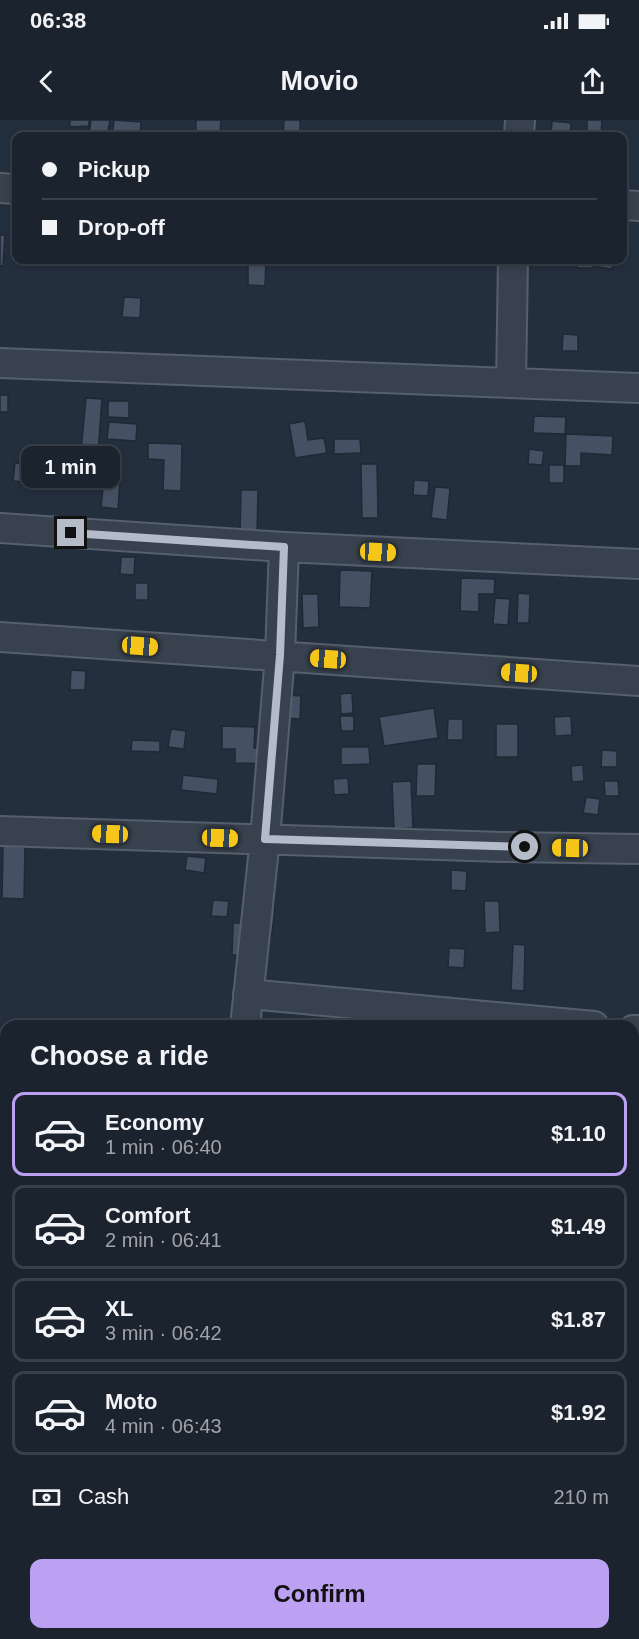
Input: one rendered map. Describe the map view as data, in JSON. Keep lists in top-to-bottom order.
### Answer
{
  "page": {
    "status": "06:38",
    "header": "Movio",
    "banner": ["Pickup", "Drop-off"],
    "bubble": "1 min",
    "heading": "Choose a ride",
    "list": [
      {
        "name": "Economy",
        "note": "1 min · 06:40",
        "value": "$1.10"
      },
      {
        "name": "Comfort",
        "note": "2 min · 06:41",
        "value": "$1.49"
      },
      {
        "name": "XL",
        "note": "3 min · 06:42",
        "value": "$1.87"
      },
      {
        "name": "Moto",
        "note": "4 min · 06:43",
        "value": "$1.92"
      }
    ],
    "pay": ["Cash", "210 m"],
    "buttons": "Confirm"
  }
}
